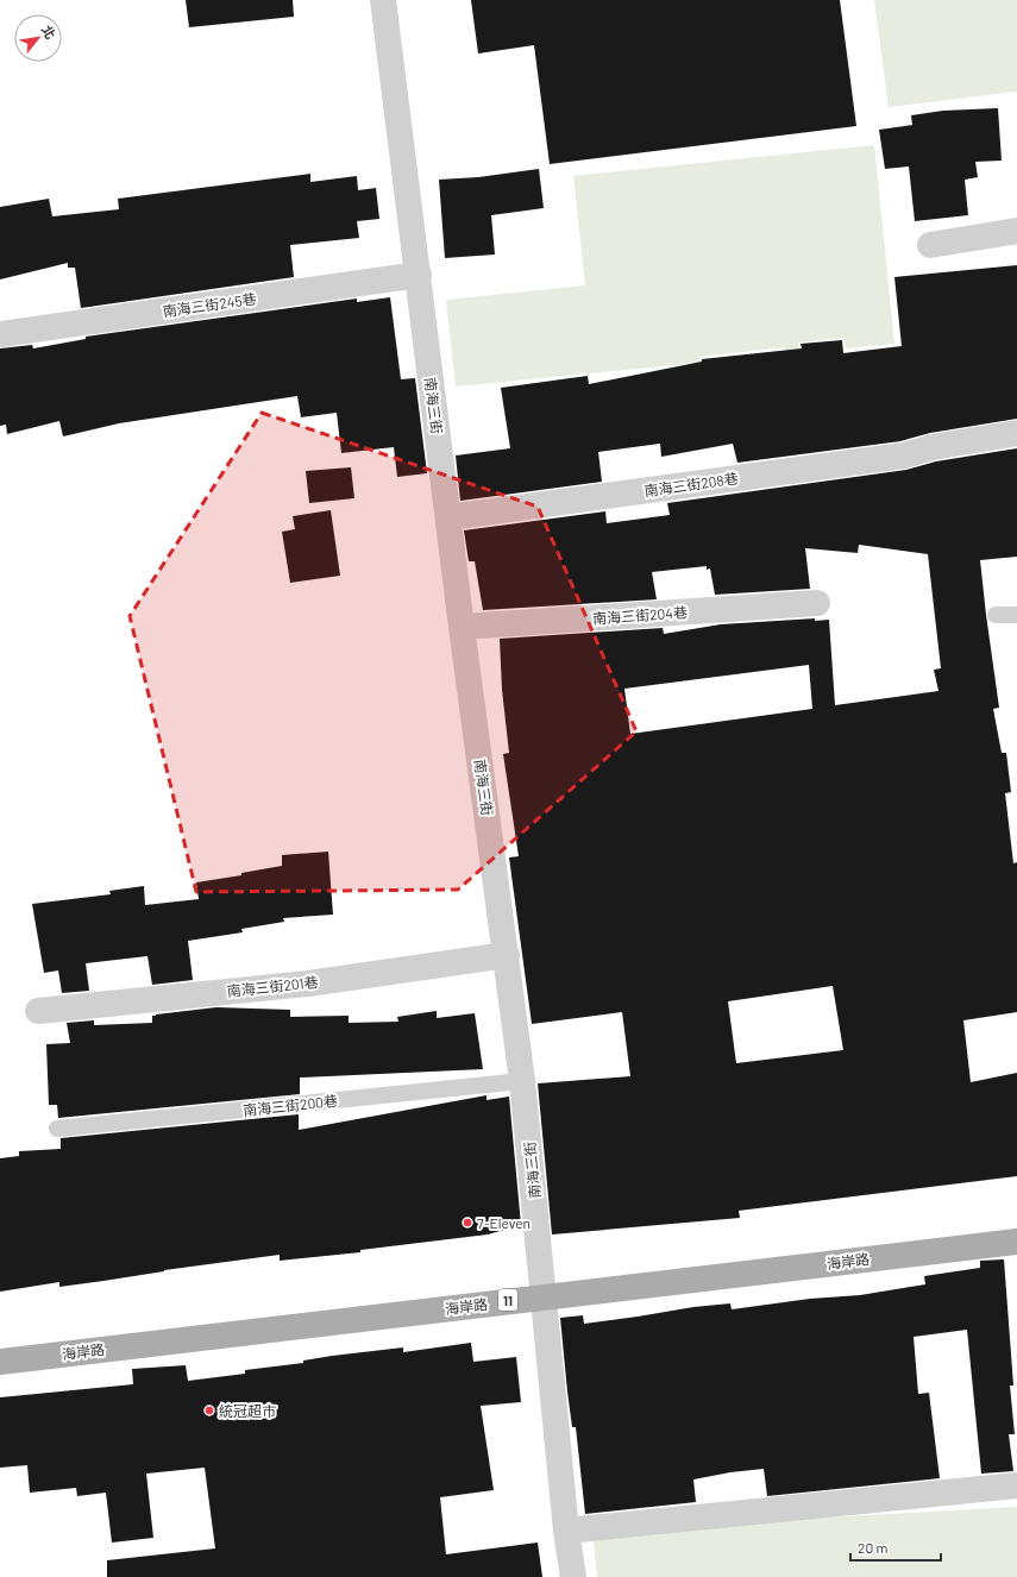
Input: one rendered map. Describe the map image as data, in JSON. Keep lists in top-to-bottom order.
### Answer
{
  "streets": {
    "main road": ["海岸路", "11"],
    "street": [
      "南海三街245巷",
      "南海三街",
      "南海三街208巷",
      "南海三街204巷",
      "南海三街201巷"
    ],
    "lane": ["南海三街200巷"]
  },
  "crossings": [
    ["南海三街245巷", "南海三街"],
    ["南海三街", "南海三街208巷"],
    ["南海三街", "南海三街204巷"],
    ["南海三街", "南海三街201巷"],
    ["南海三街", "南海三街200巷"],
    ["南海三街", "海岸路"]
  ],
  "places": ["7-Eleven", "統冠超市"],
  "scale_bar": "20 m",
  "north": "top right"
}
